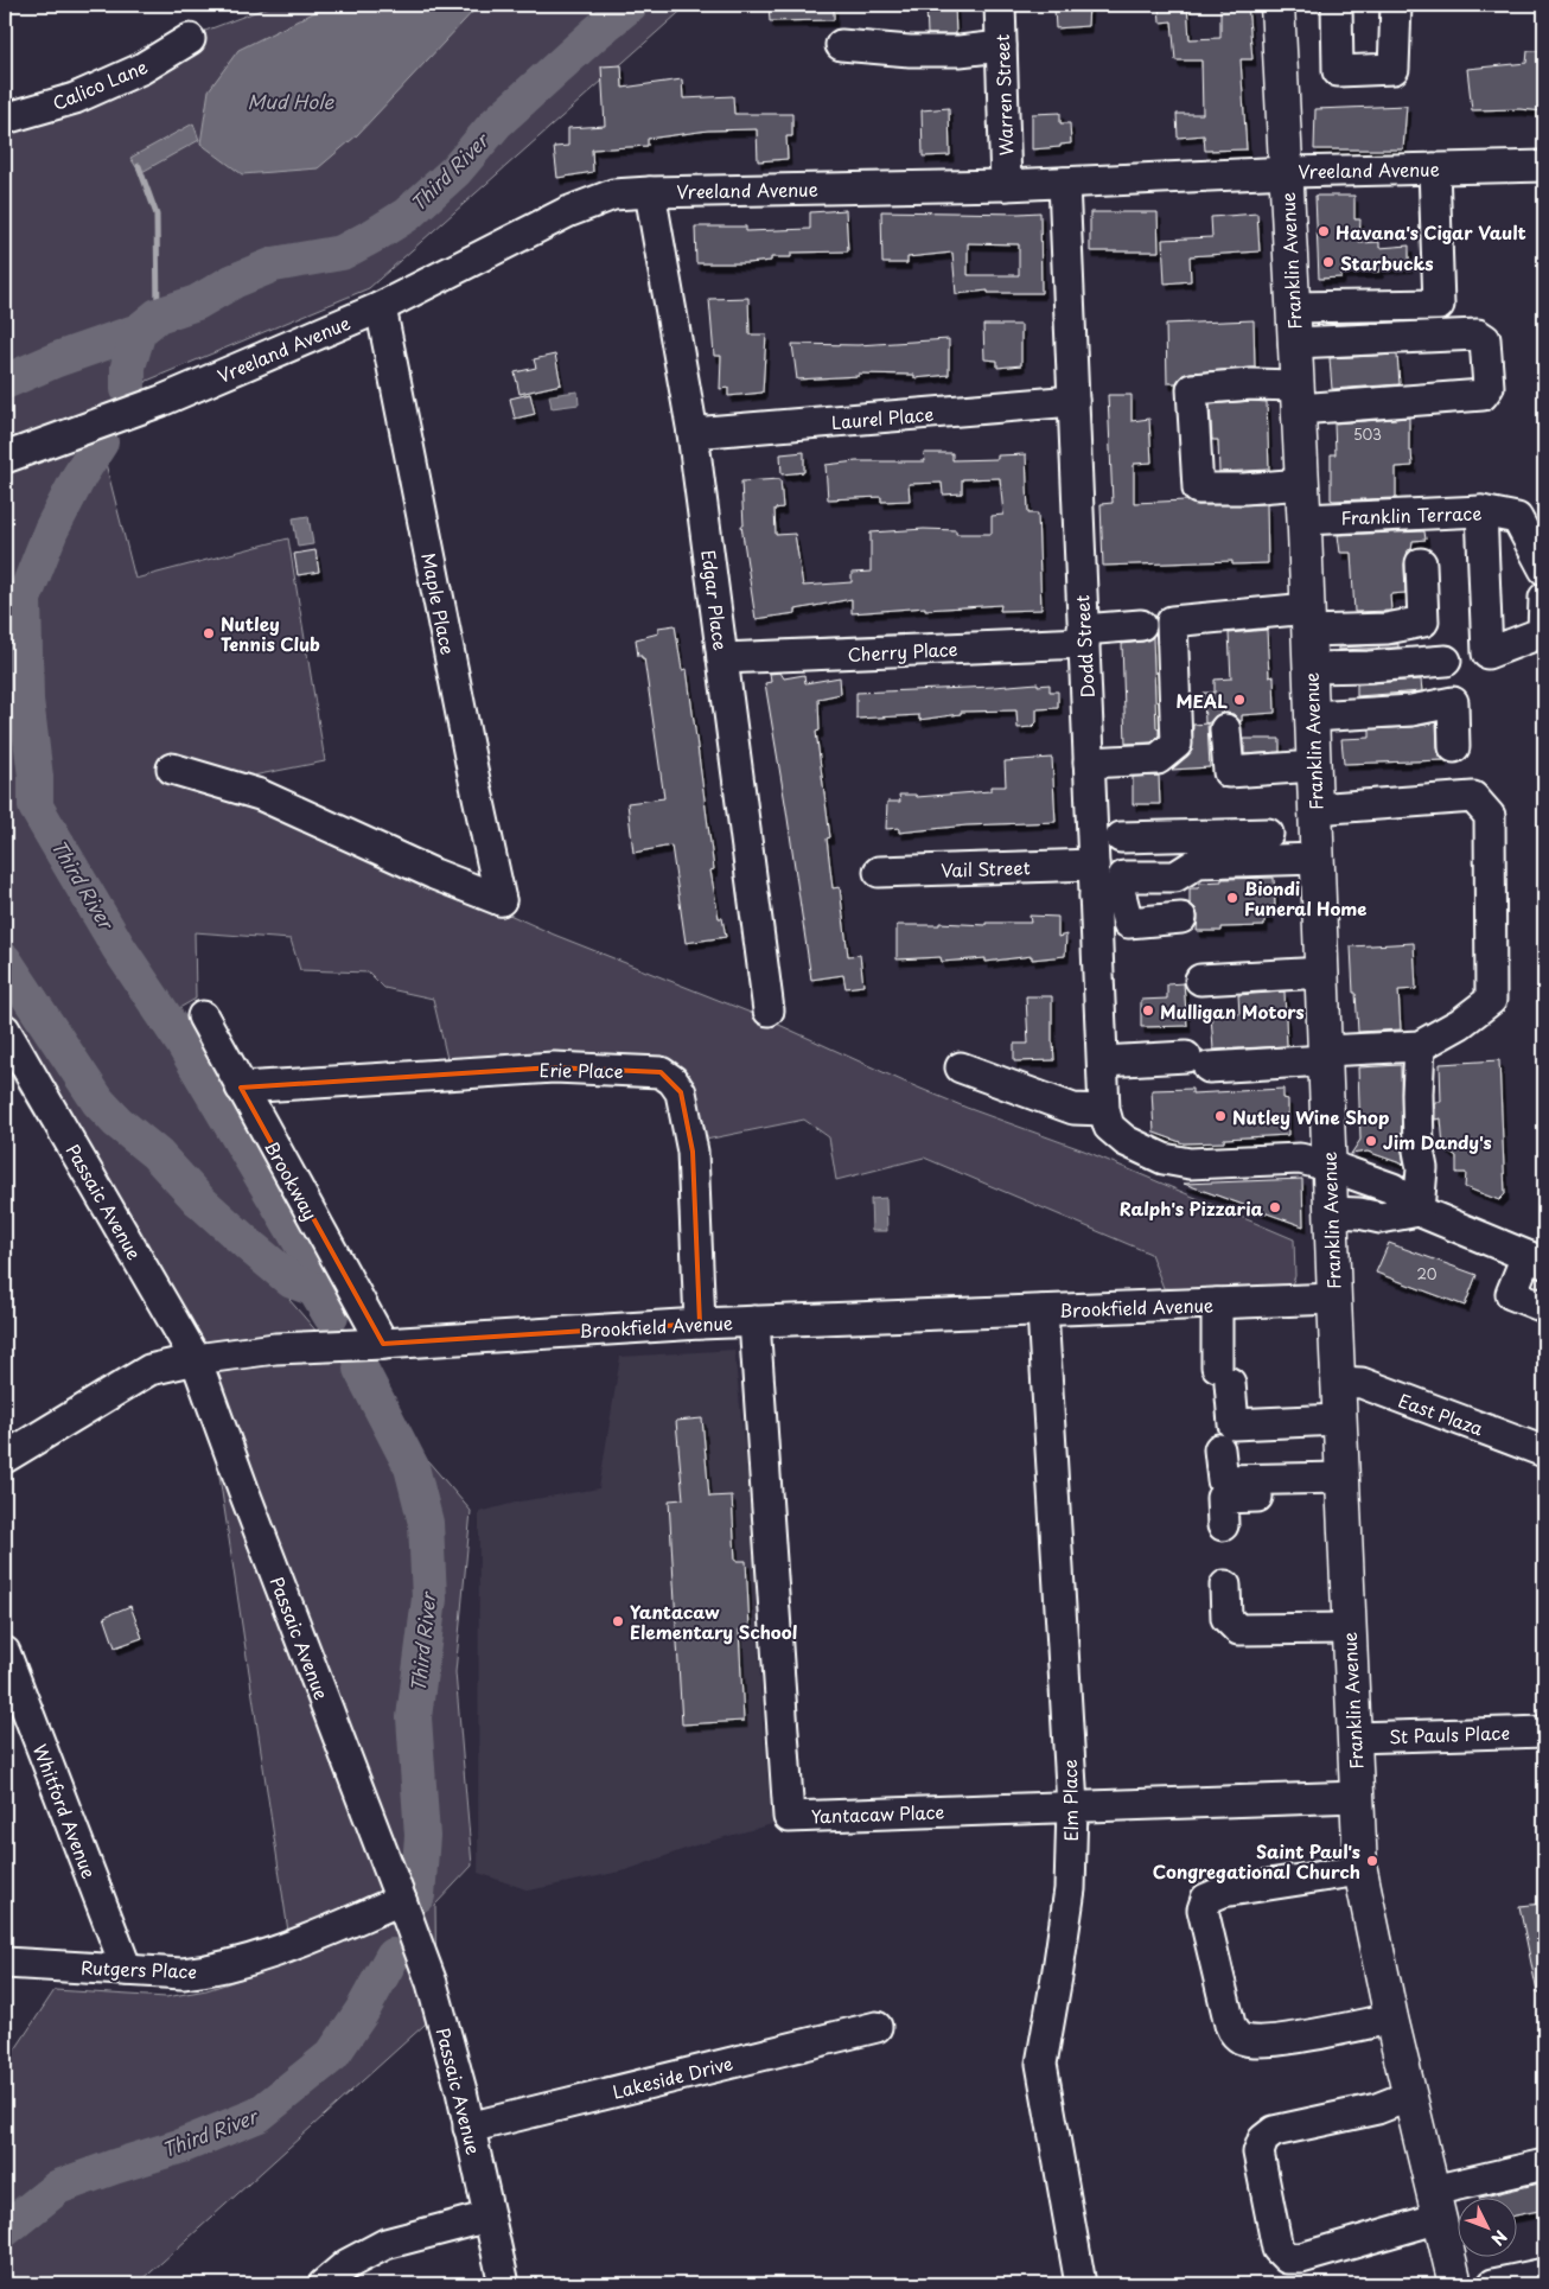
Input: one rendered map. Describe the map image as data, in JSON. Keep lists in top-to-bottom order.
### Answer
{
  "streets": {
    "main road": ["Franklin Avenue"],
    "street": [
      "Calico Lane",
      "Warren Street",
      "Vreeland Avenue",
      "Laurel Place",
      "Franklin Terrace",
      "Edgar Place",
      "Maple Place",
      "Dodd Street",
      "Cherry Place",
      "Vail Street",
      "Erie Place",
      "Brookway",
      "Passaic Avenue",
      "Brookfield Avenue",
      "East Plaza",
      "St Pauls Place",
      "Elm Place",
      "Whitford Avenue",
      "Yantacaw Place",
      "Rutgers Place",
      "Lakeside Drive"
    ]
  },
  "crossings": [
    ["Warren Street", "Vreeland Avenue"],
    ["Vreeland Avenue", "Franklin Avenue"],
    ["Vreeland Avenue", "Edgar Place"],
    ["Vreeland Avenue", "Maple Place"],
    ["Vreeland Avenue", "Dodd Street"],
    ["Franklin Avenue", "Franklin Terrace"],
    ["Franklin Avenue", "Brookfield Avenue"],
    ["Franklin Avenue", "East Plaza"],
    ["Franklin Avenue", "St Pauls Place"],
    ["Franklin Avenue", "Yantacaw Place"],
    ["Laurel Place", "Edgar Place"],
    ["Laurel Place", "Dodd Street"],
    ["Edgar Place", "Cherry Place"],
    ["Dodd Street", "Cherry Place"],
    ["Dodd Street", "Vail Street"],
    ["Erie Place", "Brookway"],
    ["Erie Place", "Brookfield Avenue"],
    ["Brookway", "Brookfield Avenue"],
    ["Passaic Avenue", "Brookfield Avenue"],
    ["Passaic Avenue", "Rutgers Place"],
    ["Passaic Avenue", "Lakeside Drive"],
    ["Brookfield Avenue", "Elm Place"],
    ["Brookfield Avenue", "Yantacaw Place"],
    ["Elm Place", "Yantacaw Place"],
    ["Whitford Avenue", "Rutgers Place"]
  ],
  "water": ["Mud Hole", "Third River"],
  "places": [
    "Havana's Cigar Vault",
    "Starbucks",
    "Nutley Tennis Club",
    "MEAL",
    "Biondi Funeral Home",
    "Mulligan Motors",
    "Nutley Wine Shop",
    "Jim Dandy's",
    "Ralph's Pizzaria",
    "Yantacaw Elementary School",
    "Saint Paul's Congregational Church"
  ],
  "house_numbers": ["503", "20"],
  "north": "bottom right"
}
